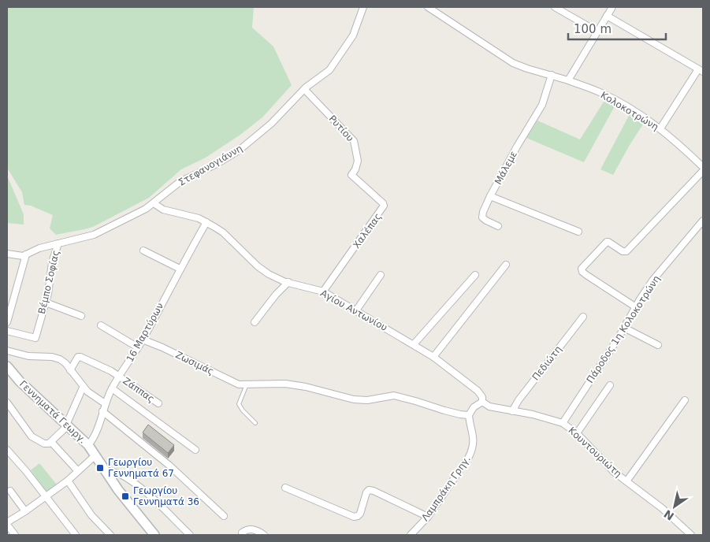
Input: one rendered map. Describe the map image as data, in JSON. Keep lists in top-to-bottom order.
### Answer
{
  "streets": {
    "street": [
      "Κολοκοτρώνη",
      "Ρυτίου",
      "Στεφανογιάννη",
      "Μάλεμε",
      "Χαλέπας",
      "Βέμπο Σοφίας",
      "Αγίου Αντωνίου",
      "Πάροδος 1η Κολοκοτρώνη",
      "16 Μαρτύρων",
      "Ζωσιμάς",
      "Πεδιώτη",
      "Ζάππας",
      "Γεννηματά Γεωργ.",
      "Κουντουριώτη",
      "Λαμπράκη Γρηγ."
    ]
  },
  "crossings": [
    ["Ρυτίου", "Στεφανογιάννη"],
    ["Ρυτίου", "Χαλέπας"],
    ["Στεφανογιάννη", "Βέμπο Σοφίας"],
    ["Στεφανογιάννη", "Αγίου Αντωνίου"],
    ["Χαλέπας", "Αγίου Αντωνίου"],
    ["Αγίου Αντωνίου", "16 Μαρτύρων"],
    ["Αγίου Αντωνίου", "Κουντουριώτη"],
    ["Πάροδος 1η Κολοκοτρώνη", "Κουντουριώτη"],
    ["16 Μαρτύρων", "Ζωσιμάς"],
    ["16 Μαρτύρων", "Ζάππας"],
    ["16 Μαρτύρων", "Γεννηματά Γεωργ."],
    ["Ζωσιμάς", "Λαμπράκη Γρηγ."],
    ["Πεδιώτη", "Κουντουριώτη"]
  ],
  "places": {
    "transit": ["Γεωργίου Γεννηματά 67", "Γεωργίου Γεννηματά 36"]
  },
  "scale_bar": "100 m",
  "north": "bottom left"
}
